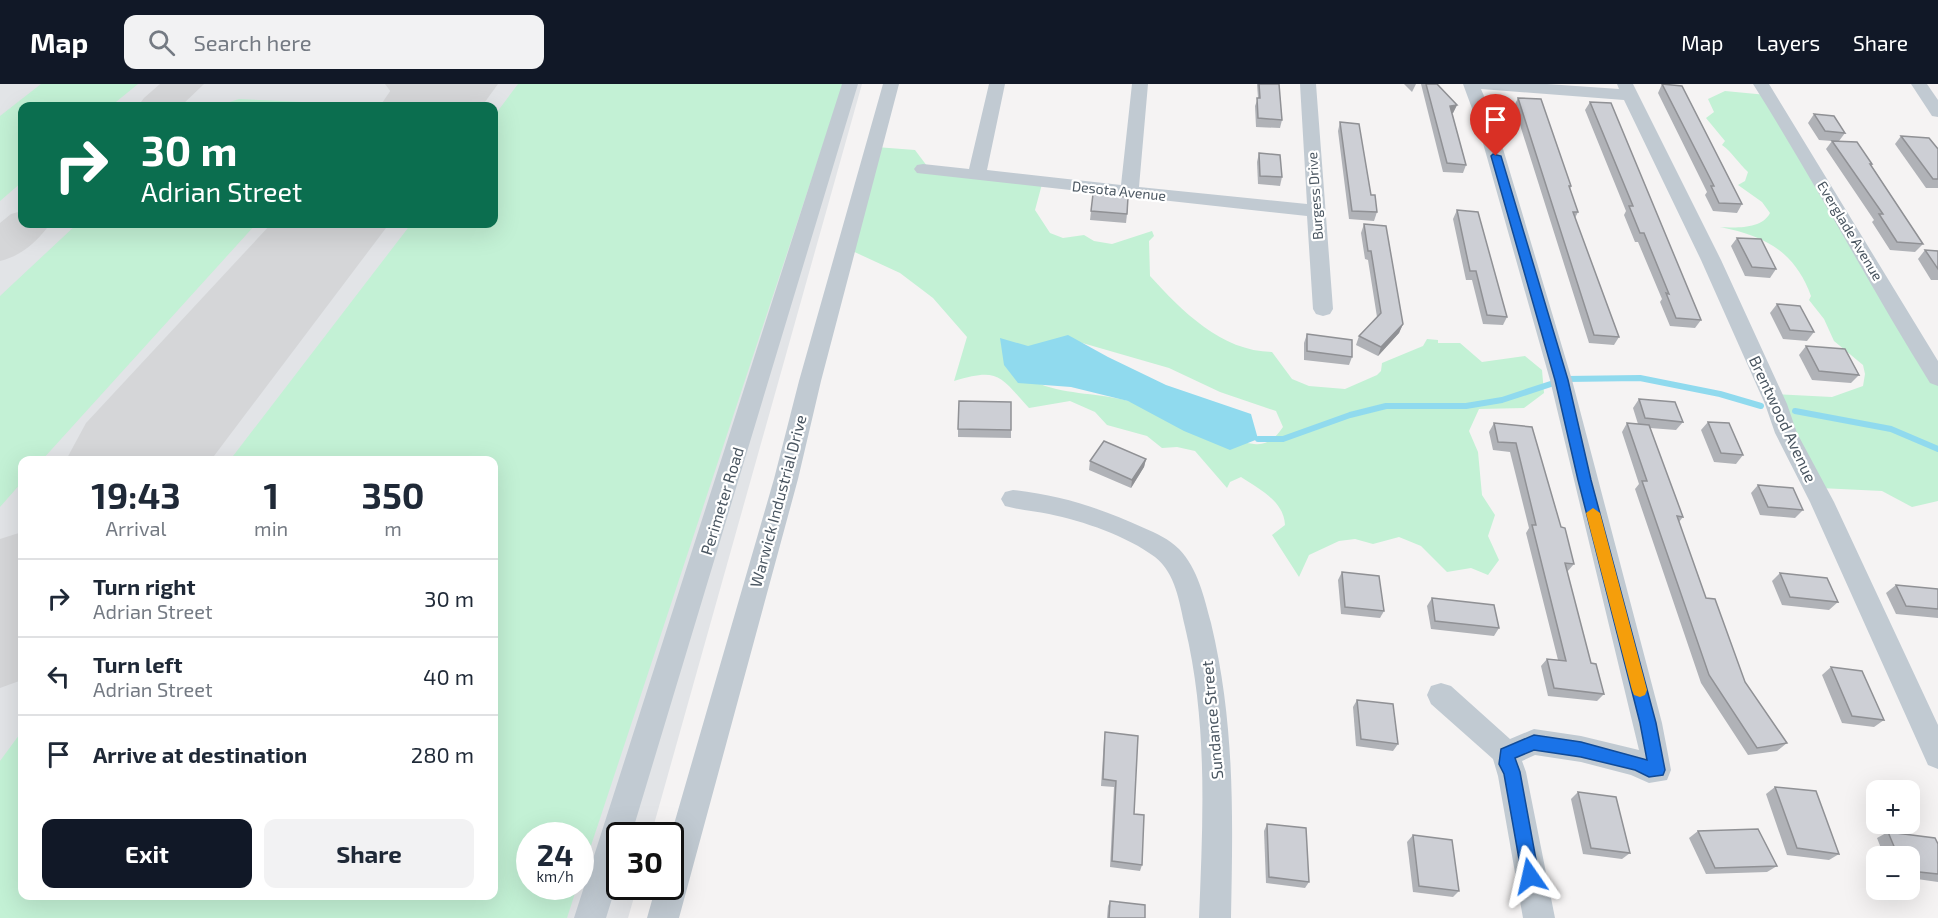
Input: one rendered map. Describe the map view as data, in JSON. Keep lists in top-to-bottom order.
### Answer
{
  "streets": {
    "street": [
      "Desota Avenue",
      "Burgess Drive",
      "Everglade Avenue",
      "Brentwood Avenue",
      "Perimeter Road",
      "Warwick Industrial Drive",
      "Sundance Street"
    ]
  },
  "crossings": [
    ["Desota Avenue", "Burgess Drive"]
  ],
  "page": {
    "header": "Map",
    "search": "Search here",
    "nav": ["Map", "Layers", "Share"],
    "turn": ["30 m", "Adrian Street"],
    "eta": [
      "19:43",
      "Arrival",
      "1",
      "min",
      "350",
      "m"
    ],
    "list": [
      {
        "name": "Turn right",
        "note": "Adrian Street",
        "value": "30 m"
      },
      {
        "name": "Turn left",
        "note": "Adrian Street",
        "value": "40 m"
      },
      {
        "name": "Arrive at destination",
        "value": "280 m"
      }
    ],
    "map_buttons": ["+", "−"],
    "buttons": ["Exit", "Share"],
    "speed": "24 km/h",
    "limit": "30"
  }
}
